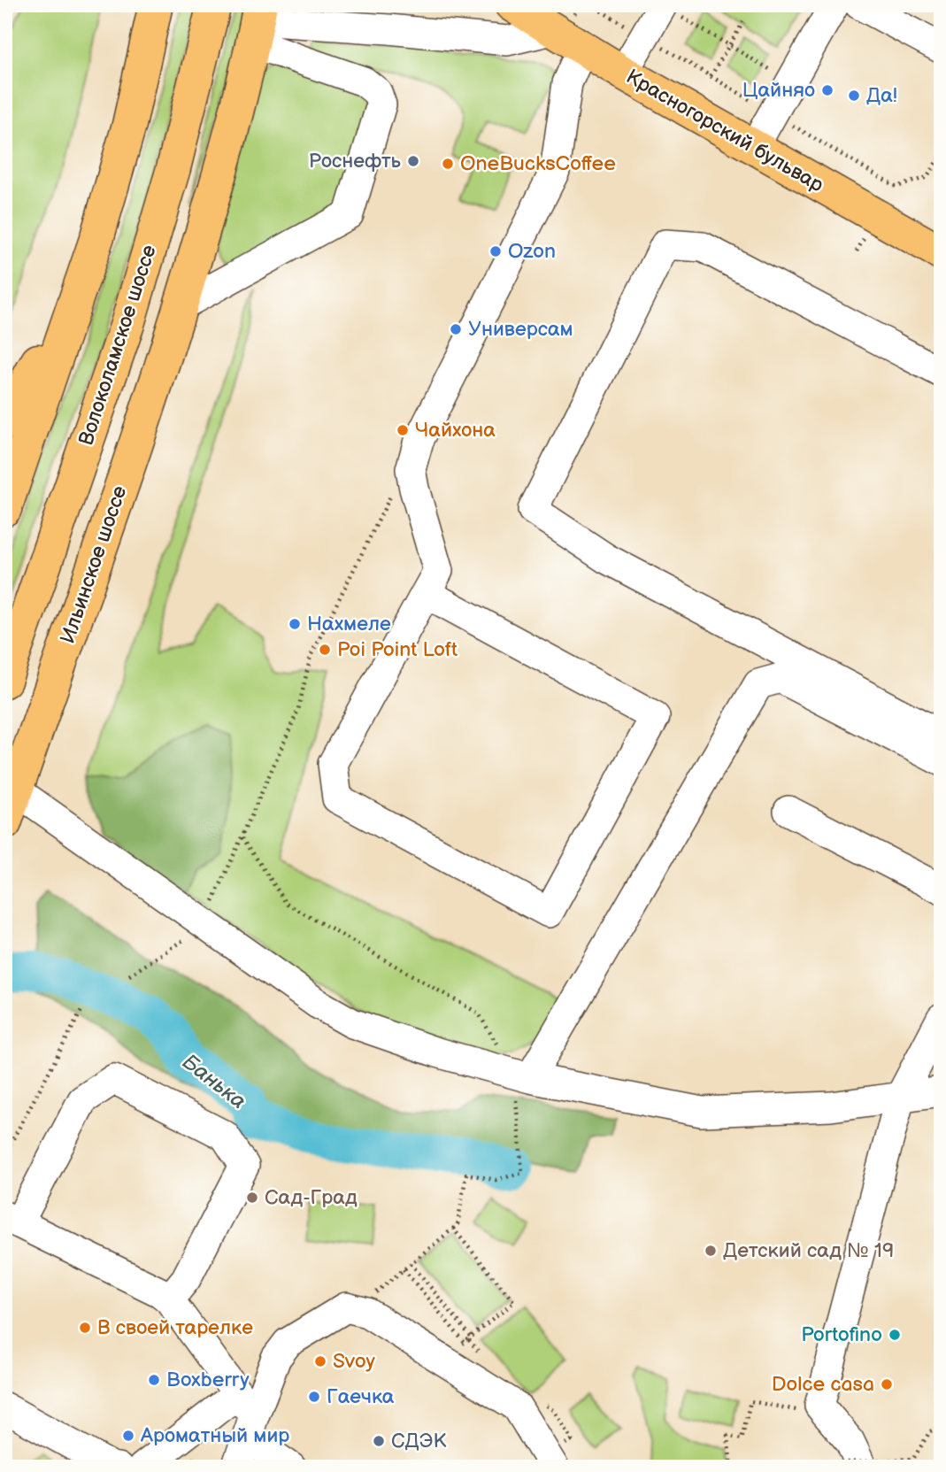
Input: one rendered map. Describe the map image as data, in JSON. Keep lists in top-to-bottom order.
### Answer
{
  "streets": {
    "main road": ["Красногорский бульвар", "Волоколамское шоссе", "Ильинское шоссе"]
  },
  "water": ["Банька"],
  "places": [
    "Цайняо",
    "Да!",
    "Роснефть",
    "OneBucksCoffee",
    "Ozon",
    "Универсам",
    "Чайхона",
    "Нахмеле",
    "Poi Point Loft",
    "Сад-Град",
    "Детский сад № 19",
    "В своей тарелке",
    "Portofino",
    "Svoy",
    "Boxberry",
    "Dolce casa",
    "Гаечка",
    "Ароматный мир",
    "СДЭК"
  ]
}
